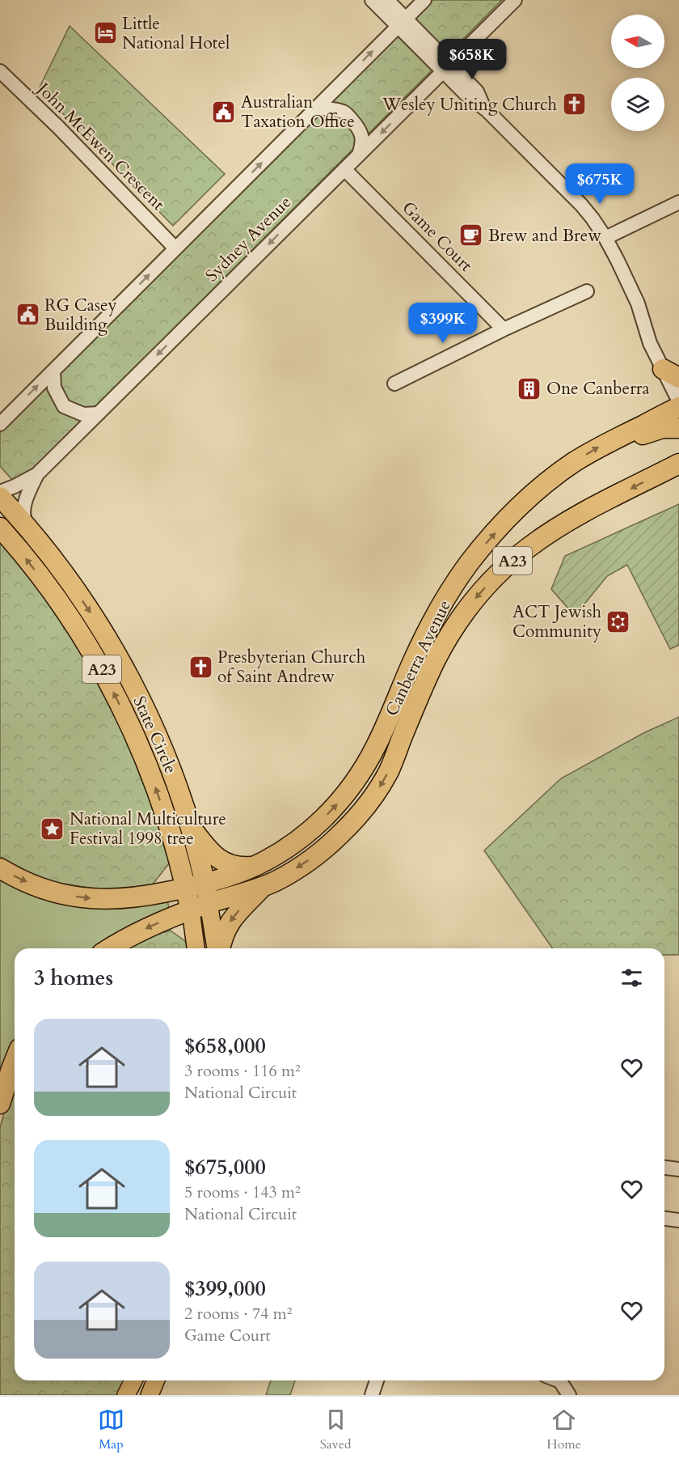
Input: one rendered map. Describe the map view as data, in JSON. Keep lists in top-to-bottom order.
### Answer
{
  "streets": {
    "highway": ["A23", "Canberra Avenue", "State Circle"],
    "street": ["John McEwen Crescent", "Game Court", "Sydney Avenue"]
  },
  "crossings": [
    ["Game Court", "Sydney Avenue"],
    ["A23", "Canberra Avenue"],
    ["A23", "State Circle"],
    ["Canberra Avenue", "State Circle"]
  ],
  "places": {
    "hotel": ["Little National Hotel"],
    "church": ["Wesley Uniting Church", "Presbyterian Church of Saint Andrew"],
    "public building": ["Australian Taxation Office", "RG Casey Building"],
    "cafe": ["Brew and Brew"],
    "building": ["One Canberra"],
    "synagogue": ["ACT Jewish Community"],
    "place": ["National Multiculture Festival 1998 tree"]
  },
  "north": "left",
  "page": {
    "price": ["$658K", "$675K", "$399K"],
    "heading": "3 homes",
    "list": [
      {
        "name": "$658,000",
        "note": "3 rooms · 116 m² · National Circuit"
      },
      {
        "name": "$675,000",
        "note": "5 rooms · 143 m² · National Circuit"
      },
      {
        "name": "$399,000",
        "note": "2 rooms · 74 m² · Game Court"
      }
    ],
    "tabs": ["Map", "Saved", "Home"]
  }
}
